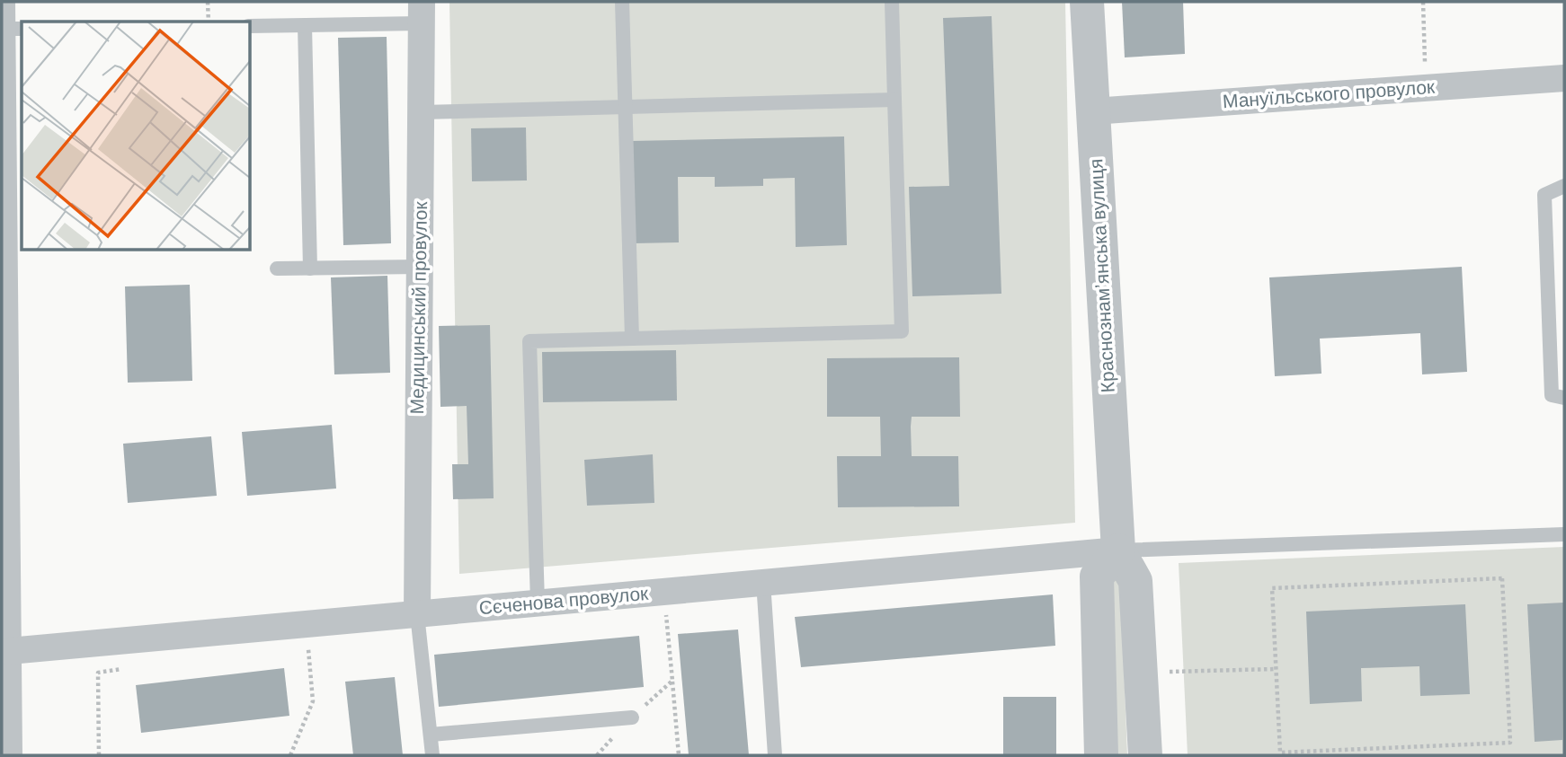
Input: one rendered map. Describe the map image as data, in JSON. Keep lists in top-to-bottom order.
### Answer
{
  "streets": {
    "street": [
      "Мануїльського провулок",
      "Краснознамʼянська вулиця",
      "Медицинський провулок",
      "Сєченова провулок"
    ]
  },
  "crossings": [
    ["Мануїльського провулок", "Краснознамʼянська вулиця"],
    ["Краснознамʼянська вулиця", "Сєченова провулок"],
    ["Медицинський провулок", "Сєченова провулок"]
  ]
}
